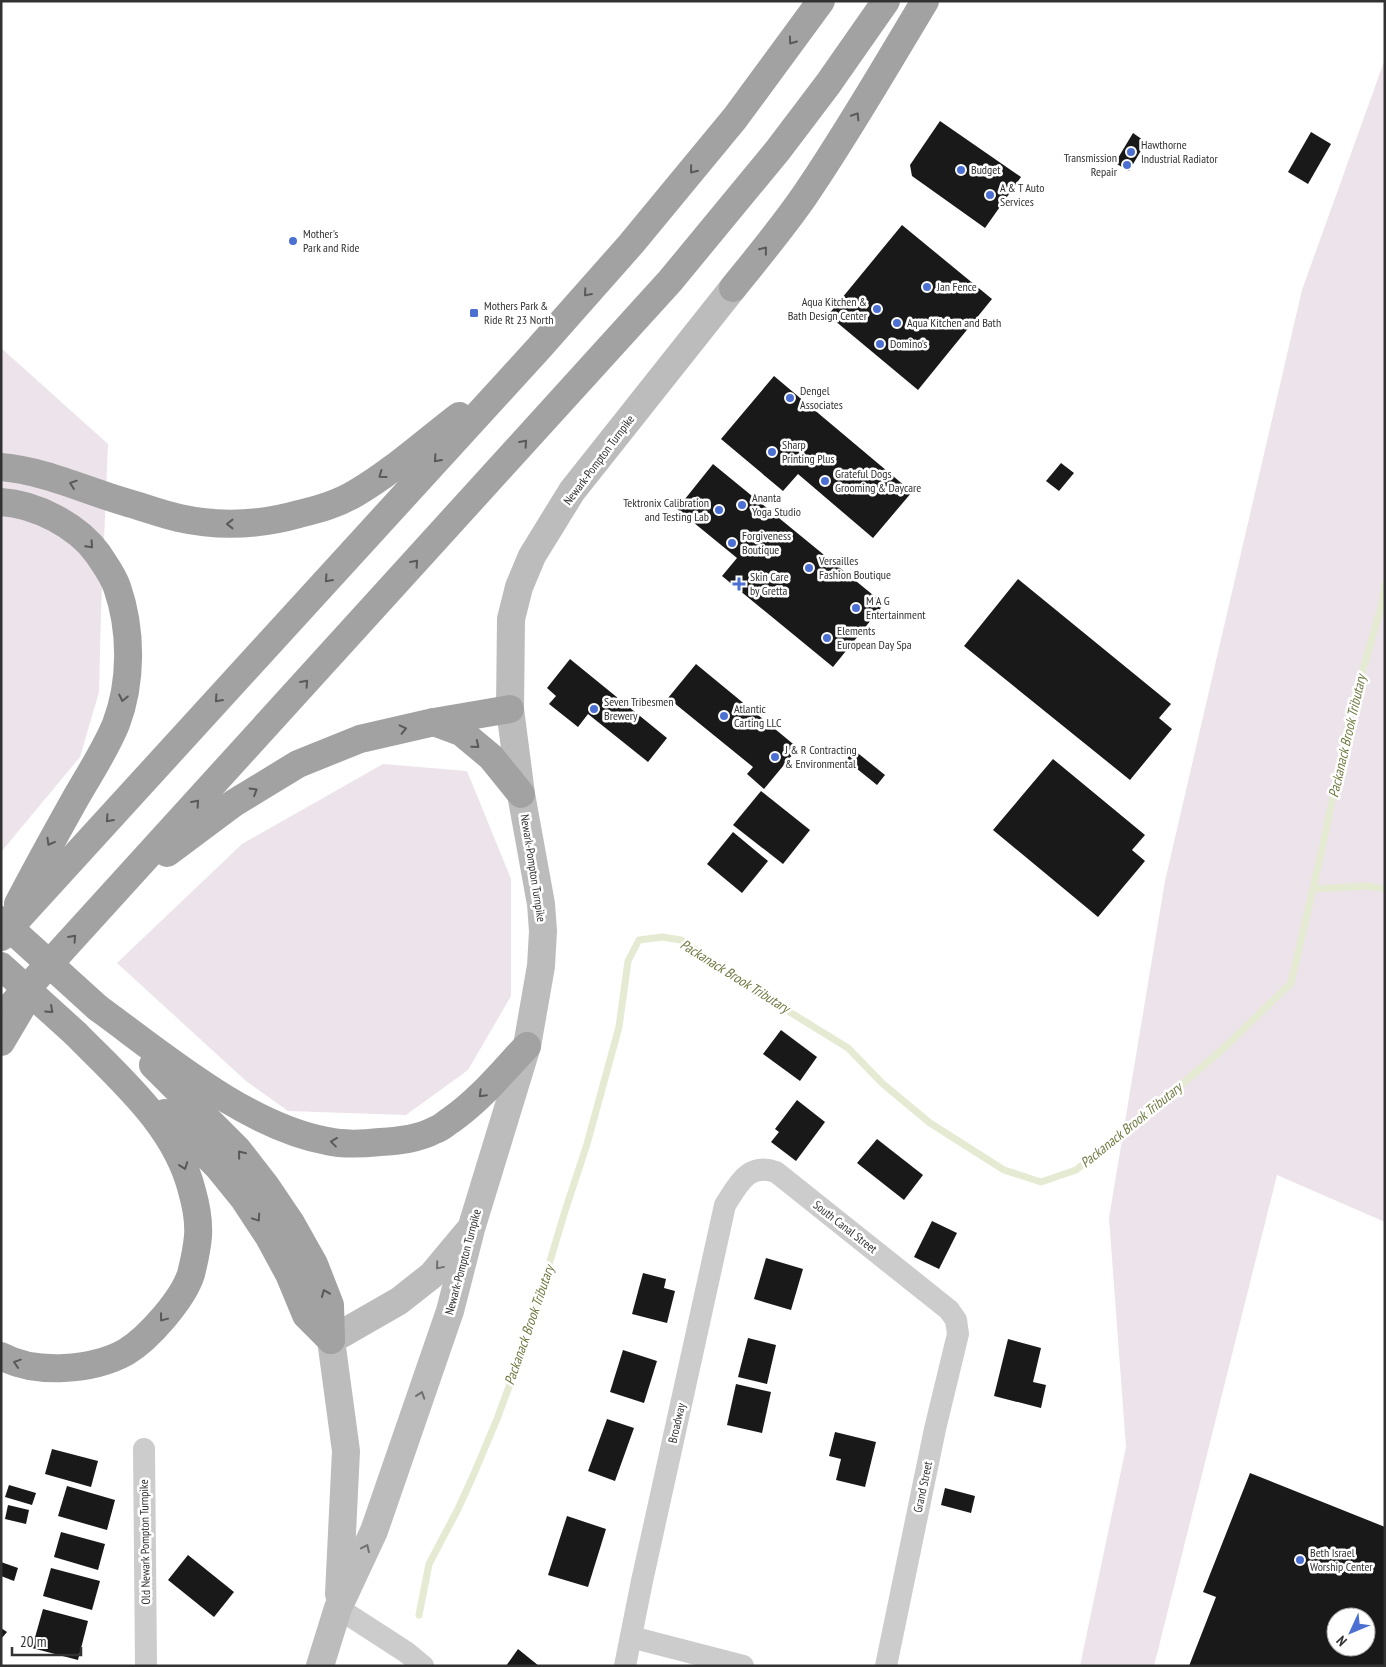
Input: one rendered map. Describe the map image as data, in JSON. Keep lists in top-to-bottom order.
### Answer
{
  "streets": {
    "main road": ["Newark-Pompton Turnpike"],
    "street": [
      "South Canal Street",
      "Broadway",
      "Grand Street",
      "Old Newark Pompton Turnpike"
    ]
  },
  "crossings": [
    ["South Canal Street", "Broadway"],
    ["South Canal Street", "Grand Street"]
  ],
  "water": ["Packanack Brook Tributary"],
  "places": {
    "other": [
      "Hawthorne Industrial Radiator",
      "Transmission Repair",
      "Budget",
      "A & T Auto Services",
      "Mother's Park and Ride",
      "Jan Fence",
      "Aqua Kitchen & Bath Design Center",
      "Aqua Kitchen and Bath",
      "Domino's",
      "Dengel Associates",
      "Sharp Printing Plus",
      "Grateful Dogs Grooming & Daycare",
      "Ananta Yoga Studio",
      "Tektronix Calibration and Testing Lab",
      "Forgiveness Boutique",
      "Versailles Fashion Boutique",
      "M A G Entertainment",
      "Elements European Day Spa",
      "Seven Tribesmen Brewery",
      "Atlantic Carting LLC",
      "J & R Contracting & Environmental",
      "Beth Israel Worship Center"
    ],
    "transit": ["Mothers Park & Ride Rt 23 North"],
    "health": ["Skin Care by Gretta"]
  },
  "scale_bar": "20 m",
  "north": "bottom left"
}
